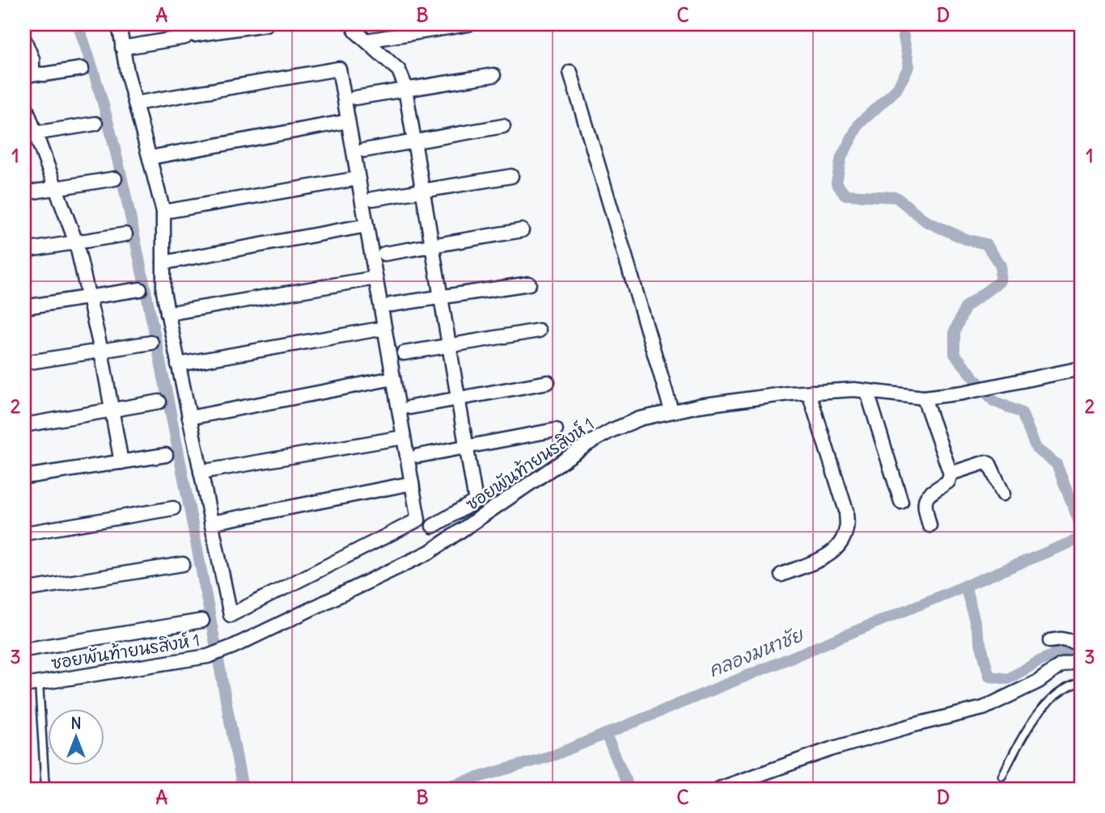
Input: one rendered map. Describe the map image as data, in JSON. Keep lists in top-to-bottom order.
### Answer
{
  "streets": {
    "street": ["ซอยพันท้ายนรสิงห์ 1"]
  },
  "water": ["คลองมหาชัย"],
  "north": "top",
  "grid": {
    "columns": [
      "A",
      "B",
      "C",
      "D"
    ],
    "rows": ["1", "2", "3"]
  }
}
